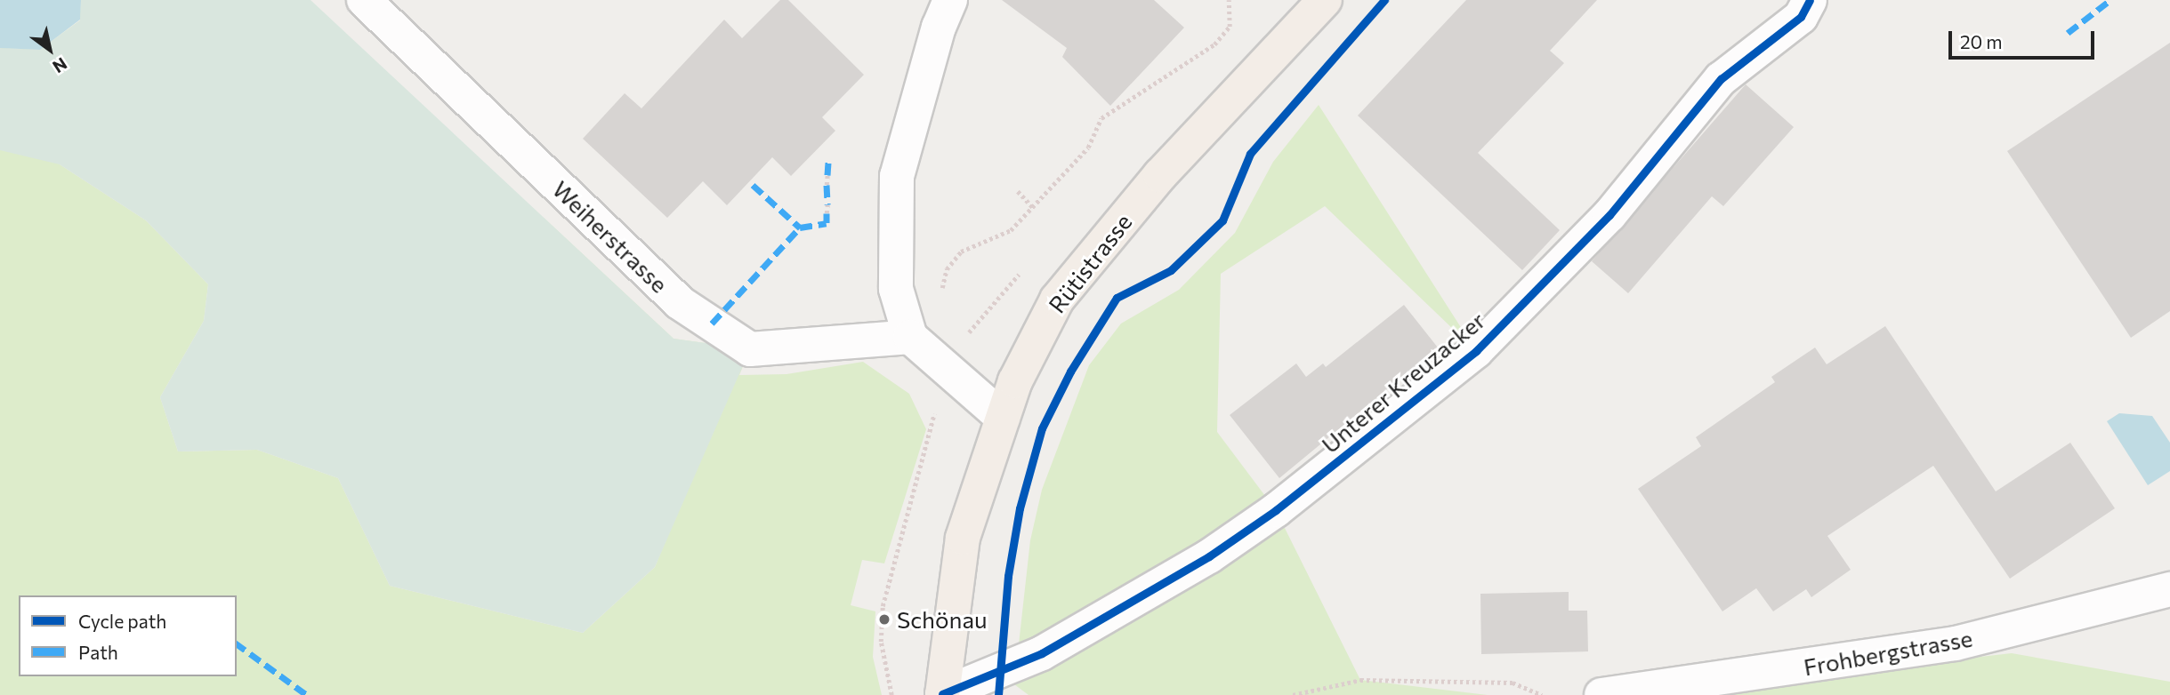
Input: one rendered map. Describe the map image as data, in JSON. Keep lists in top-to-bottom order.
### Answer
{
  "streets": {
    "main road": ["Rütistrasse"],
    "street": ["Weiherstrasse", "Unterer Kreuzacker", "Frohbergstrasse"]
  },
  "crossings": [
    ["Rütistrasse", "Unterer Kreuzacker"]
  ],
  "places": ["Schönau"],
  "legend": ["Cycle path", "Path"],
  "scale_bar": "20 m",
  "north": "bottom right"
}
